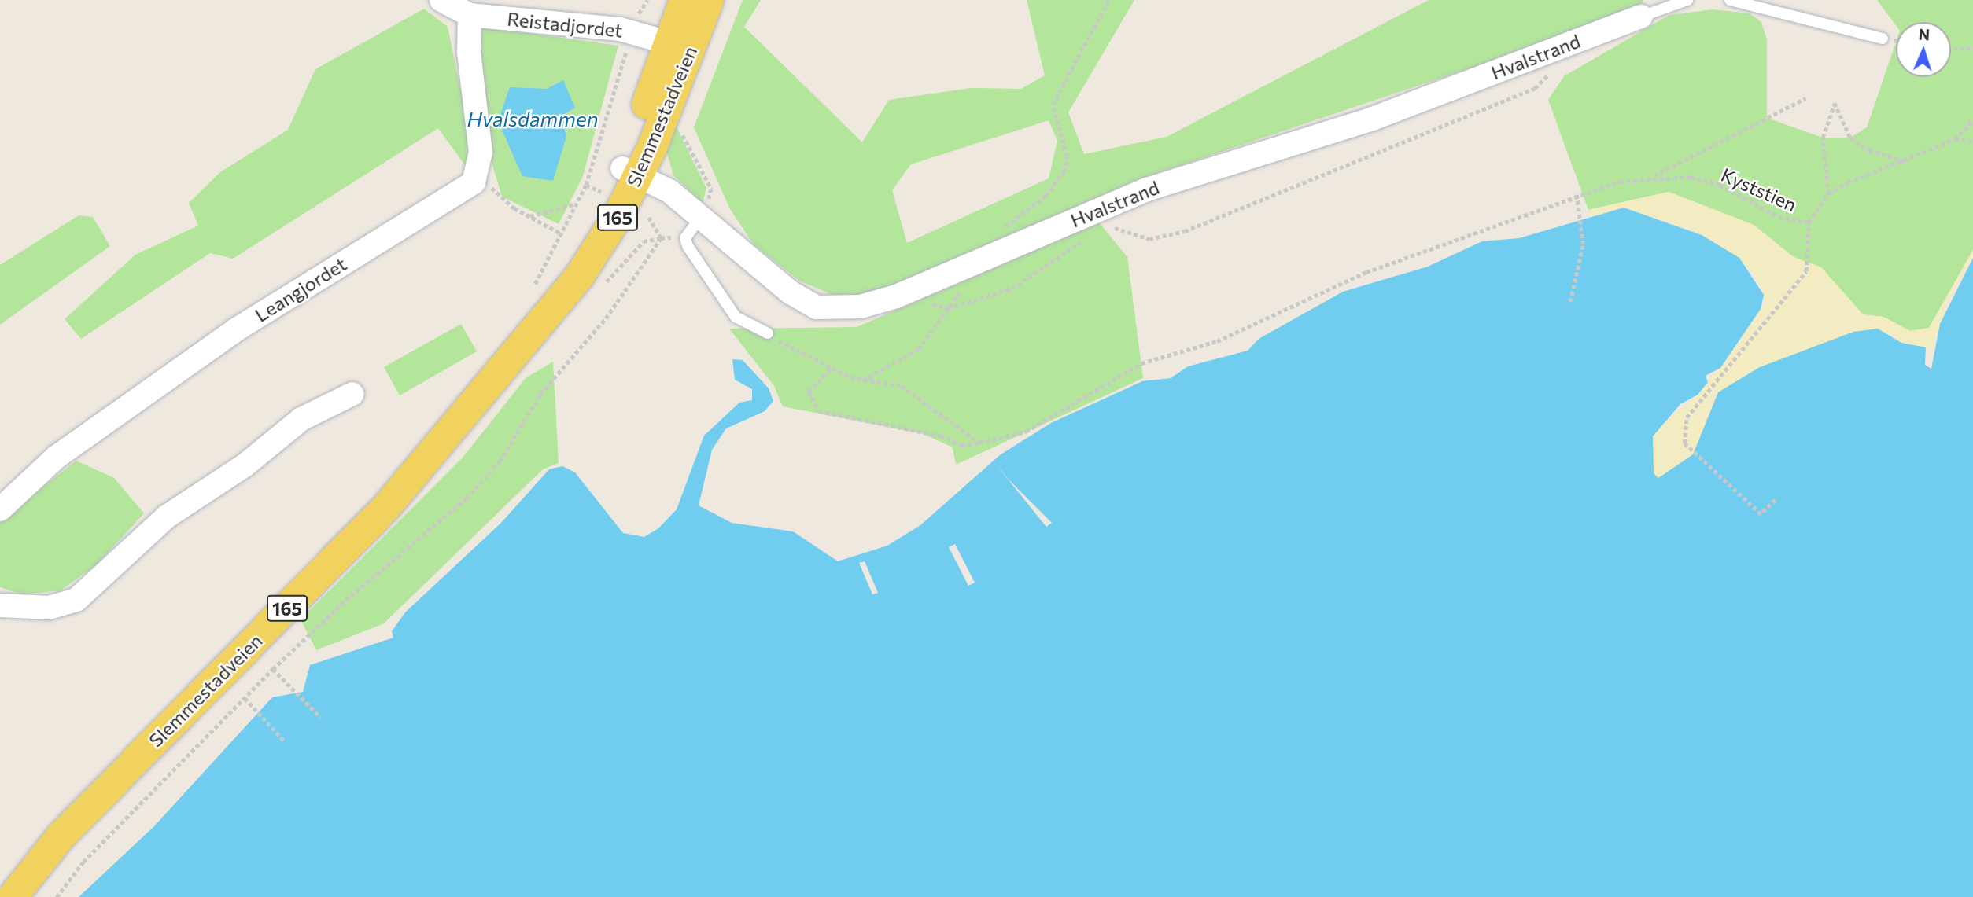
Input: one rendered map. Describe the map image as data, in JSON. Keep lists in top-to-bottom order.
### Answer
{
  "streets": {
    "main road": ["Slemmestadveien", "165"],
    "street": ["Reistadjordet", "Hvalstrand", "Leangjordet"],
    "path": ["Kyststien"]
  },
  "crossings": [
    ["Reistadjordet", "Slemmestadveien"],
    ["Hvalstrand", "Slemmestadveien"]
  ],
  "water": ["Hvalsdammen"],
  "north": "top"
}
